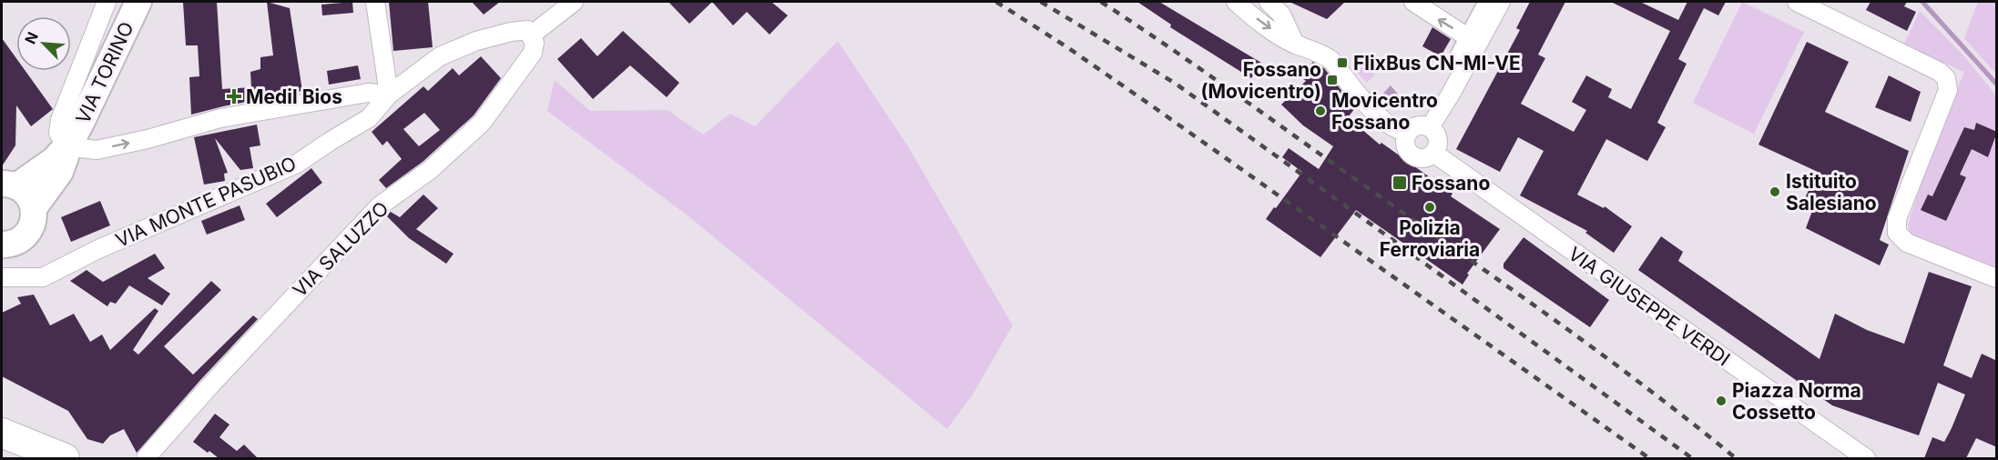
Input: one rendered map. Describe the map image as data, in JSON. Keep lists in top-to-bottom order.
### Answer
{
  "streets": {
    "main road": ["VIA TORINO"],
    "street": ["VIA MONTE PASUBIO", "VIA SALUZZO", "VIA GIUSEPPE VERDI"]
  },
  "crossings": [
    ["VIA MONTE PASUBIO", "VIA SALUZZO"]
  ],
  "places": {
    "transit": ["FlixBus CN-MI-VE", "Fossano (Movicentro)", "Fossano"],
    "health": ["Medil Bios"],
    "other": [
      "Movicentro Fossano",
      "Istituito Salesiano",
      "Polizia Ferroviaria",
      "Piazza Norma Cossetto"
    ]
  },
  "north": "top left"
}
